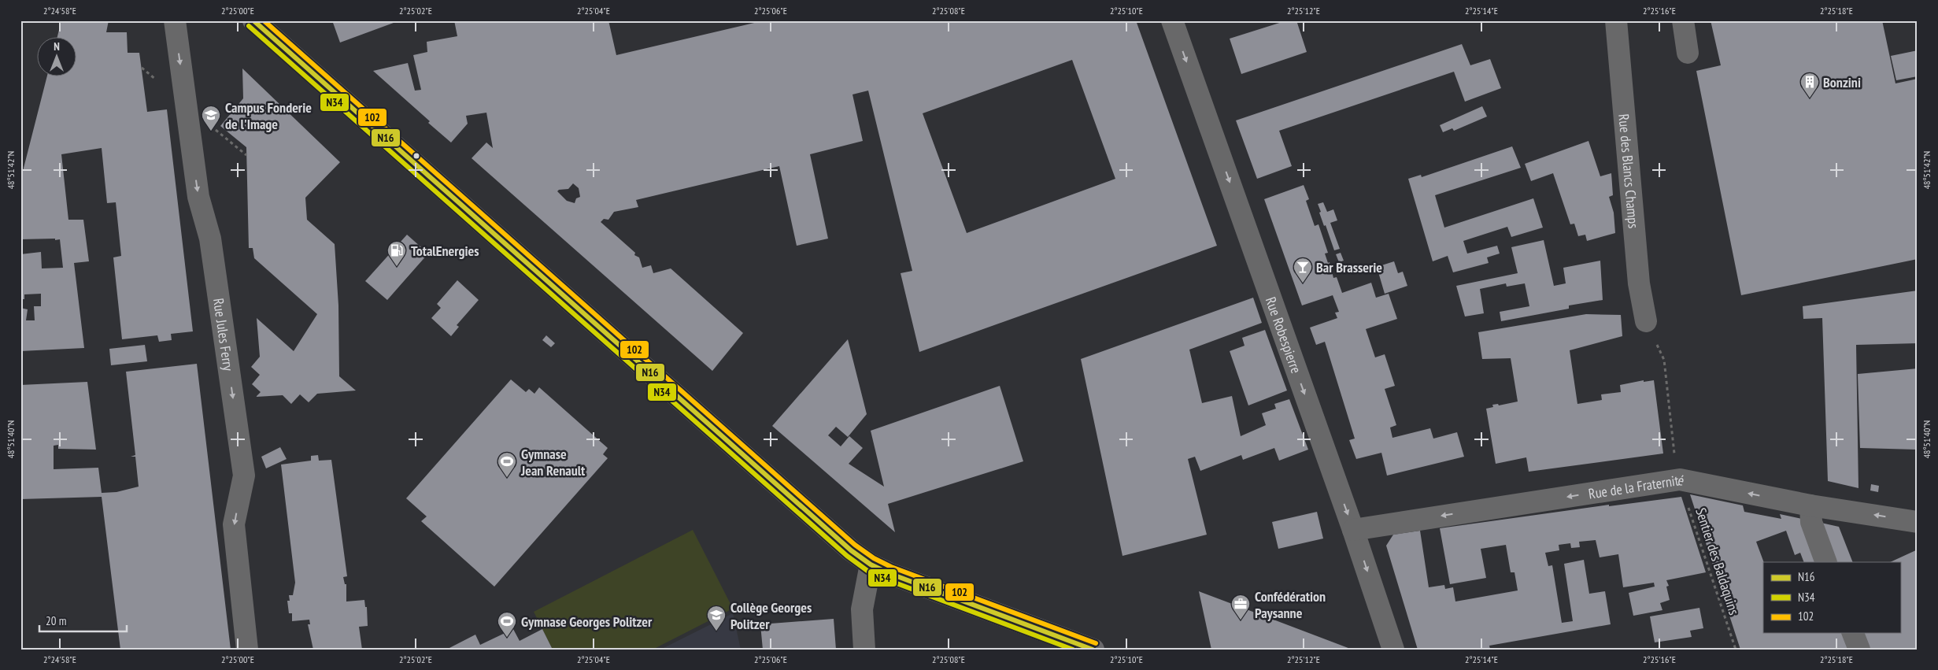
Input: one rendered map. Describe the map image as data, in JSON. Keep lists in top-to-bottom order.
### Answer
{
  "streets": {
    "street": [
      "Rue des Blancs Champs",
      "Rue Jules Ferry",
      "Rue Robespierre",
      "Rue de la Fraternité"
    ],
    "path": ["Sentier des Baldaquins"]
  },
  "crossings": [
    ["Rue des Blancs Champs", "Sentier des Baldaquins"],
    ["Rue Robespierre", "Rue de la Fraternité"],
    ["Rue de la Fraternité", "Sentier des Baldaquins"]
  ],
  "one_way": ["Rue Jules Ferry", "Rue Robespierre", "Rue de la Fraternité"],
  "places": {
    "building": ["Bonzini"],
    "school or university": ["Campus Fonderie de l'Image", "Collège Georges Politzer"],
    "fuel station": ["TotalEnergies"],
    "bar": ["Bar Brasserie"],
    "sports": ["Gymnase Jean Renault", "Gymnase Georges Politzer"],
    "office": ["Confédération Paysanne"]
  },
  "lines": ["transit line N16", "transit line 102", "transit line N34"],
  "legend": ["N16", "N34", "102"],
  "scale_bar": "20 m",
  "north": "top",
  "coordinates": [
    "2°24'58\"E",
    "2°25'00\"E",
    "2°25'02\"E",
    "2°25'04\"E",
    "2°25'06\"E",
    "2°25'08\"E",
    "2°25'10\"E",
    "2°25'12\"E",
    "2°25'14\"E",
    "2°25'16\"E",
    "2°25'18\"E",
    "48°51'42\"N",
    "48°51'40\"N"
  ]
}
